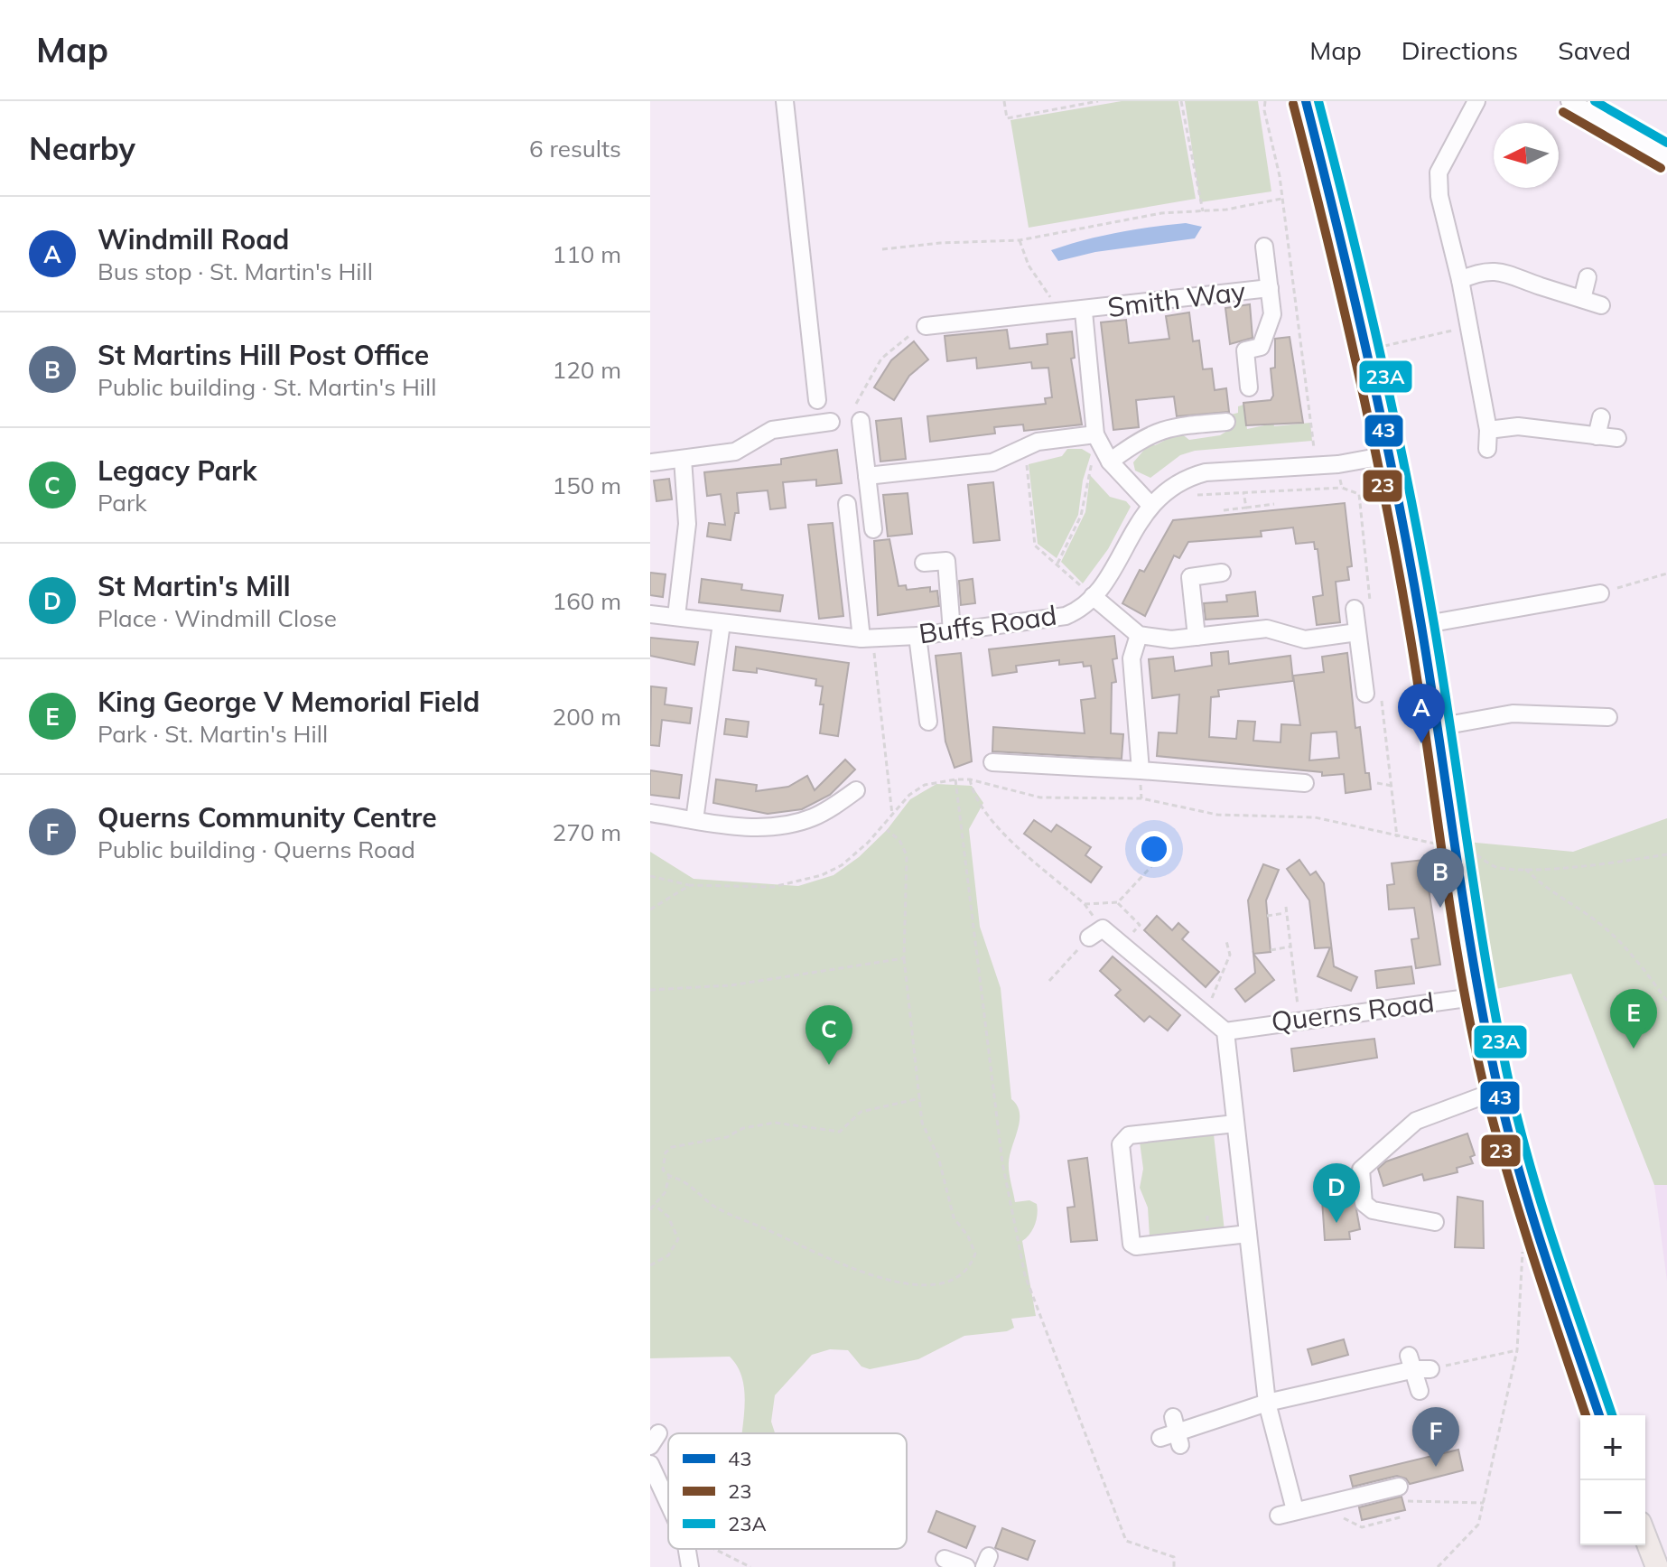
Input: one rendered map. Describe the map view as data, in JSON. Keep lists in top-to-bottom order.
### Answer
{
  "streets": {
    "street": ["Smith Way", "Buffs Road", "Querns Road"]
  },
  "crossings": [
    ["Smith Way", "Buffs Road"]
  ],
  "lines": ["transit line 43", "transit line 23A", "transit line 23"],
  "legend": ["43", "23", "23A"],
  "north": "left",
  "page": {
    "header": "Map",
    "nav": ["Map", "Directions", "Saved"],
    "heading": ["Nearby", "6 results"],
    "list": [
      {
        "mark": "A",
        "name": "Windmill Road",
        "note": "Bus stop · St. Martin's Hill",
        "value": "110 m"
      },
      {
        "mark": "B",
        "name": "St Martins Hill Post Office",
        "note": "Public building · St. Martin's Hill",
        "value": "120 m"
      },
      {
        "mark": "C",
        "name": "Legacy Park",
        "note": "Park",
        "value": "150 m"
      },
      {
        "mark": "D",
        "name": "St Martin's Mill",
        "note": "Place · Windmill Close",
        "value": "160 m"
      },
      {
        "mark": "E",
        "name": "King George V Memorial Field",
        "note": "Park · St. Martin's Hill",
        "value": "200 m"
      },
      {
        "mark": "F",
        "name": "Querns Community Centre",
        "note": "Public building · Querns Road",
        "value": "270 m"
      }
    ],
    "pins": [
      "A",
      "B",
      "E",
      "C",
      "D",
      "F"
    ],
    "map_buttons": ["+", "−"]
  }
}
